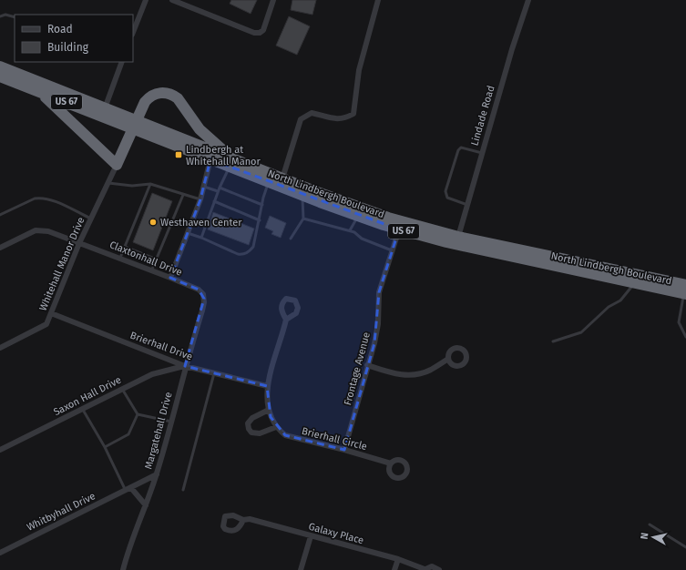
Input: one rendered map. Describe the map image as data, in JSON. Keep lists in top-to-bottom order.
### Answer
{
  "streets": {
    "highway": ["US 67", "North Lindbergh Boulevard"],
    "street": [
      "Lindade Road",
      "Claxtonhall Drive",
      "Whitehall Manor Drive",
      "Brierhall Drive",
      "Frontage Avenue",
      "Saxon Hall Drive",
      "Margatehall Drive",
      "Brierhall Circle",
      "Whitbyhall Drive",
      "Galaxy Place"
    ]
  },
  "crossings": [
    ["Lindade Road", "North Lindbergh Boulevard"],
    ["North Lindbergh Boulevard", "Frontage Avenue"],
    ["Claxtonhall Drive", "Whitehall Manor Drive"],
    ["Claxtonhall Drive", "Margatehall Drive"],
    ["Whitehall Manor Drive", "Brierhall Drive"],
    ["Brierhall Drive", "Saxon Hall Drive"],
    ["Brierhall Drive", "Margatehall Drive"],
    ["Frontage Avenue", "Brierhall Circle"],
    ["Saxon Hall Drive", "Margatehall Drive"],
    ["Margatehall Drive", "Whitbyhall Drive"]
  ],
  "places": {
    "transit": ["Lindbergh at Whitehall Manor"],
    "other": ["Westhaven Center"]
  },
  "legend": ["Road", "Building"],
  "north": "left"
}
